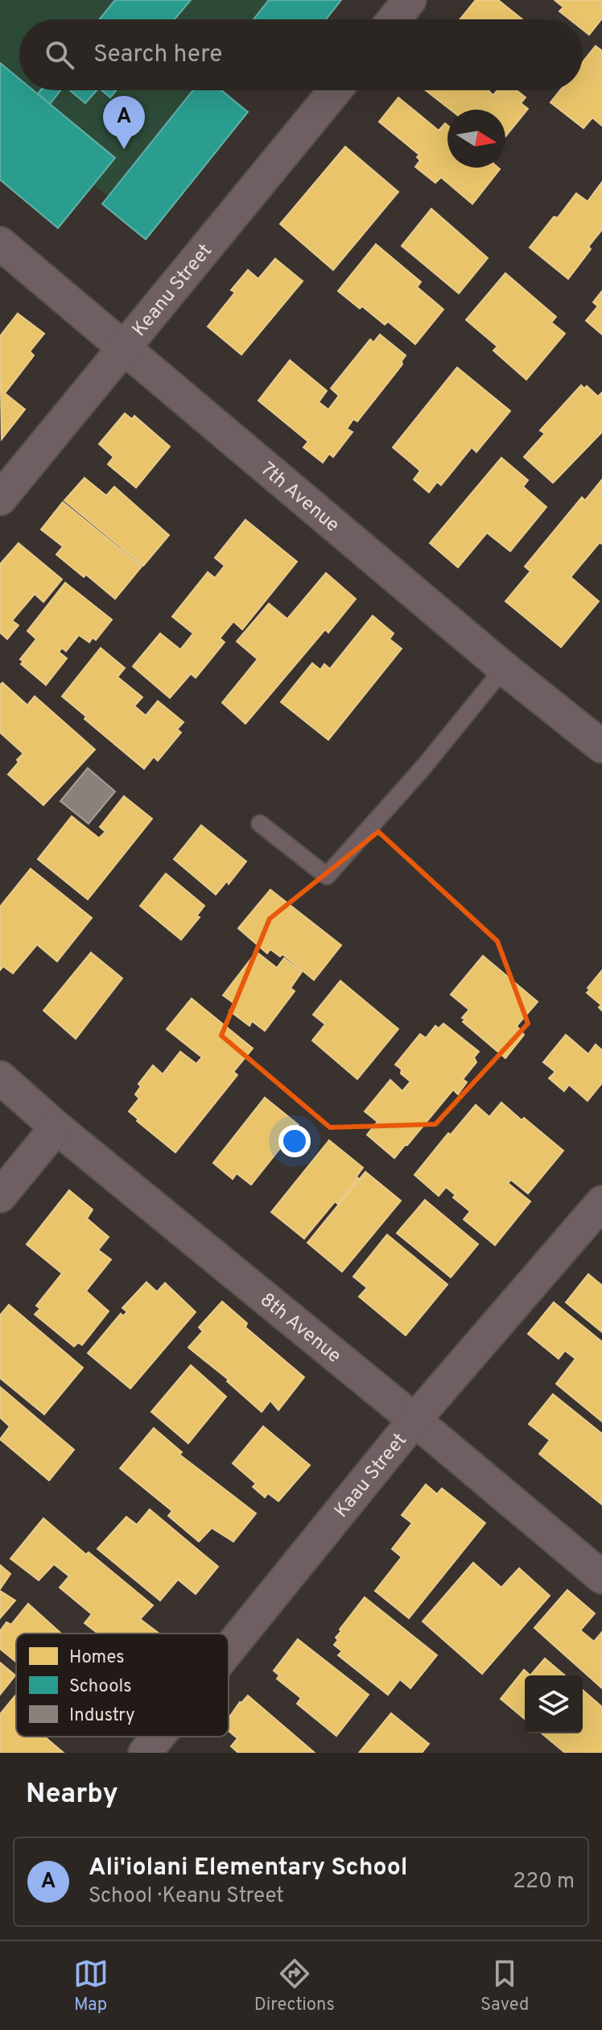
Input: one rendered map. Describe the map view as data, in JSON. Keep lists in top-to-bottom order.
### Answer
{
  "streets": {
    "street": [
      "Keanu Street",
      "7th Avenue",
      "8th Avenue",
      "Kaau Street"
    ]
  },
  "crossings": [
    ["Keanu Street", "7th Avenue"],
    ["8th Avenue", "Kaau Street"]
  ],
  "legend": ["Homes", "Schools", "Industry"],
  "north": "right",
  "page": {
    "search": "Search here",
    "pins": "A",
    "heading": "Nearby",
    "list": [
      {
        "mark": "A",
        "name": "Ali'iolani Elementary School",
        "note": "School · Keanu Street",
        "value": "220 m"
      }
    ],
    "nav": ["Map", "Directions", "Saved"]
  }
}
